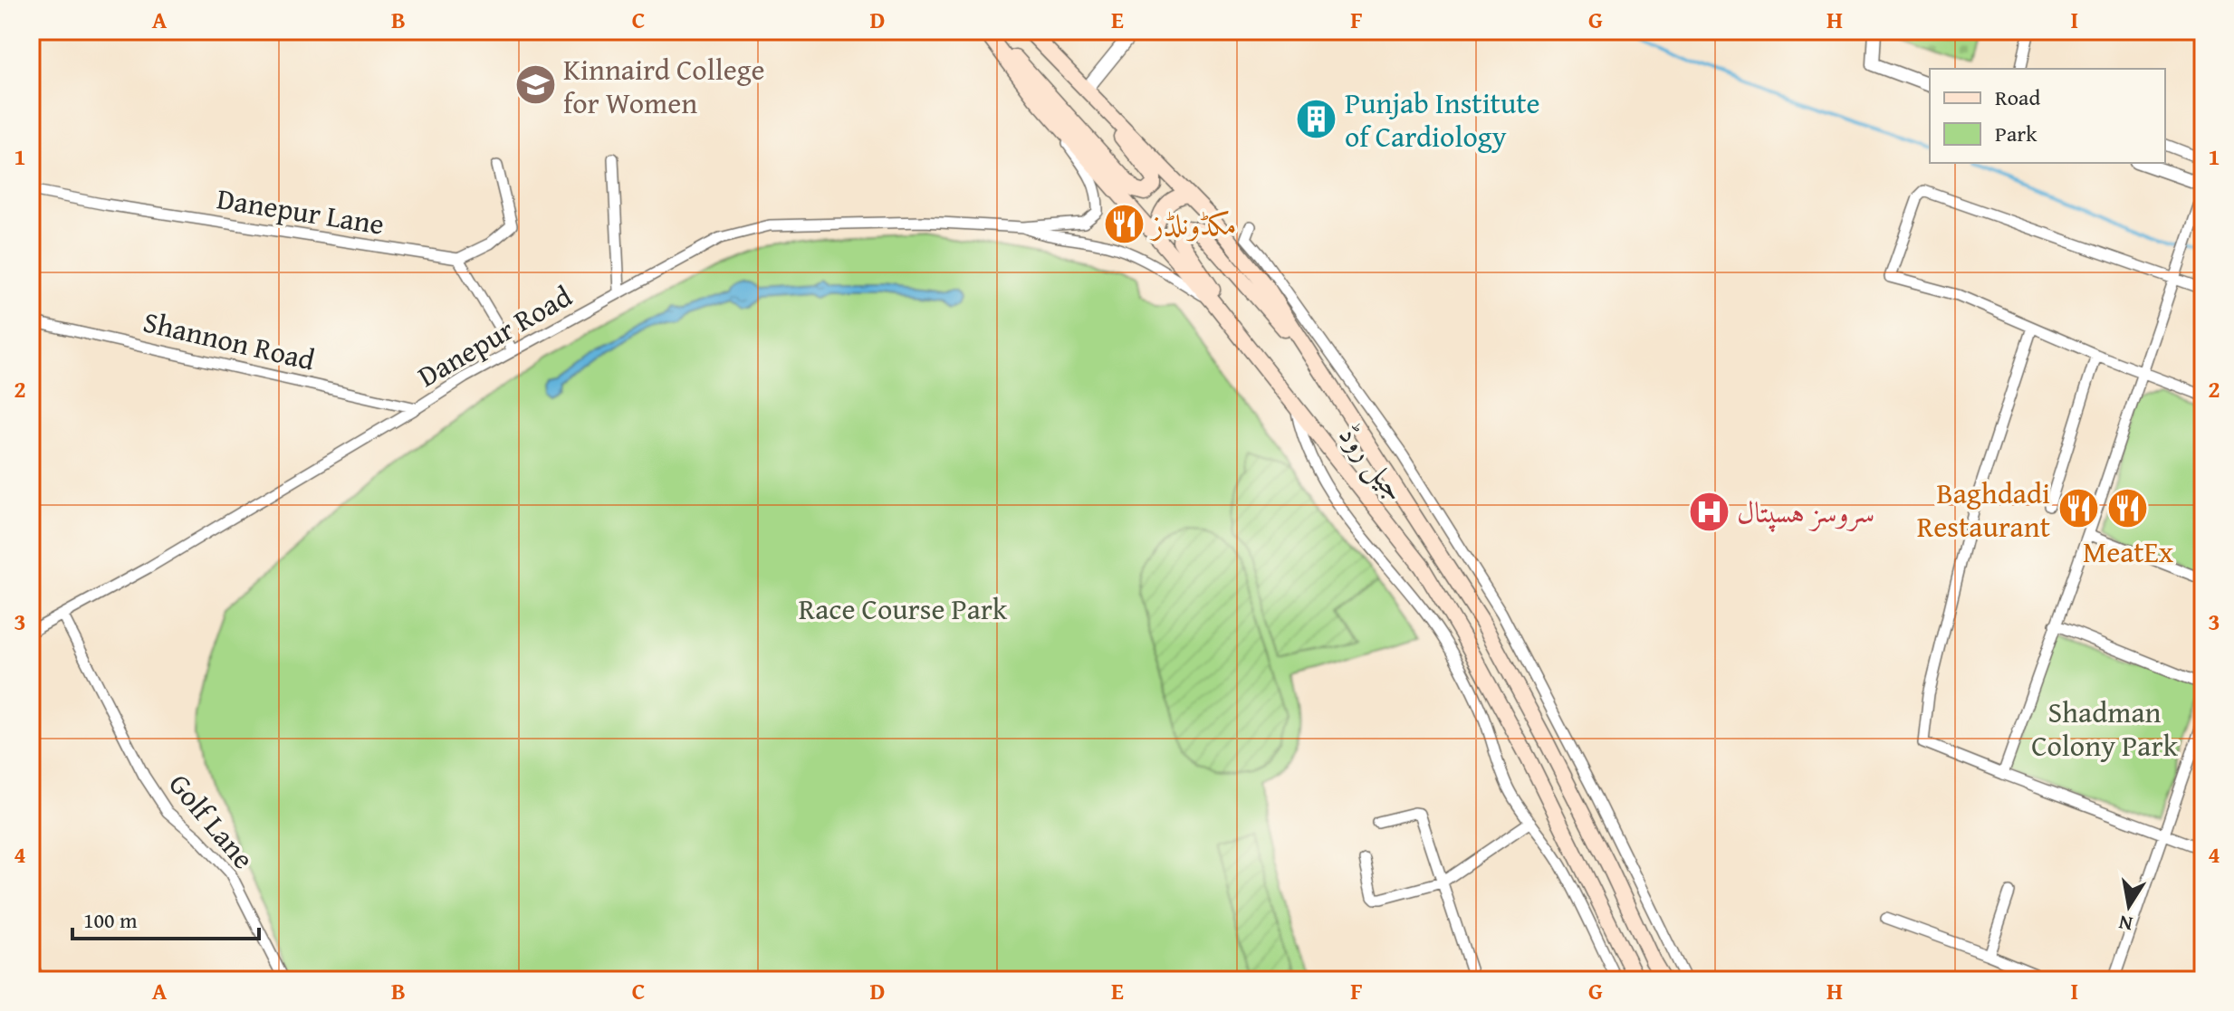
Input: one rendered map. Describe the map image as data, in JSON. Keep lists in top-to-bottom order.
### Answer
{
  "streets": {
    "main road": ["جیل روڈ"],
    "street": [
      "Danepur Lane",
      "Danepur Road",
      "Shannon Road",
      "Golf Lane"
    ]
  },
  "crossings": [
    ["Danepur Road", "Shannon Road"],
    ["Danepur Road", "جیل روڈ"],
    ["Danepur Road", "Golf Lane"]
  ],
  "parks": ["Race Course Park", "Shadman Colony Park"],
  "places": {
    "school or university": ["Kinnaird College for Women"],
    "building": ["Punjab Institute of Cardiology"],
    "restaurant": ["مکڈونلڈز", "Baghdadi Restaurant", "MeatEx"],
    "hospital": ["سروسز ہسپتال"]
  },
  "legend": ["Road", "Park"],
  "scale_bar": "100 m",
  "north": "bottom",
  "grid": {
    "columns": [
      "A",
      "B",
      "C",
      "D",
      "E",
      "F",
      "G",
      "H",
      "I"
    ],
    "rows": [
      "1",
      "2",
      "3",
      "4"
    ]
  }
}
